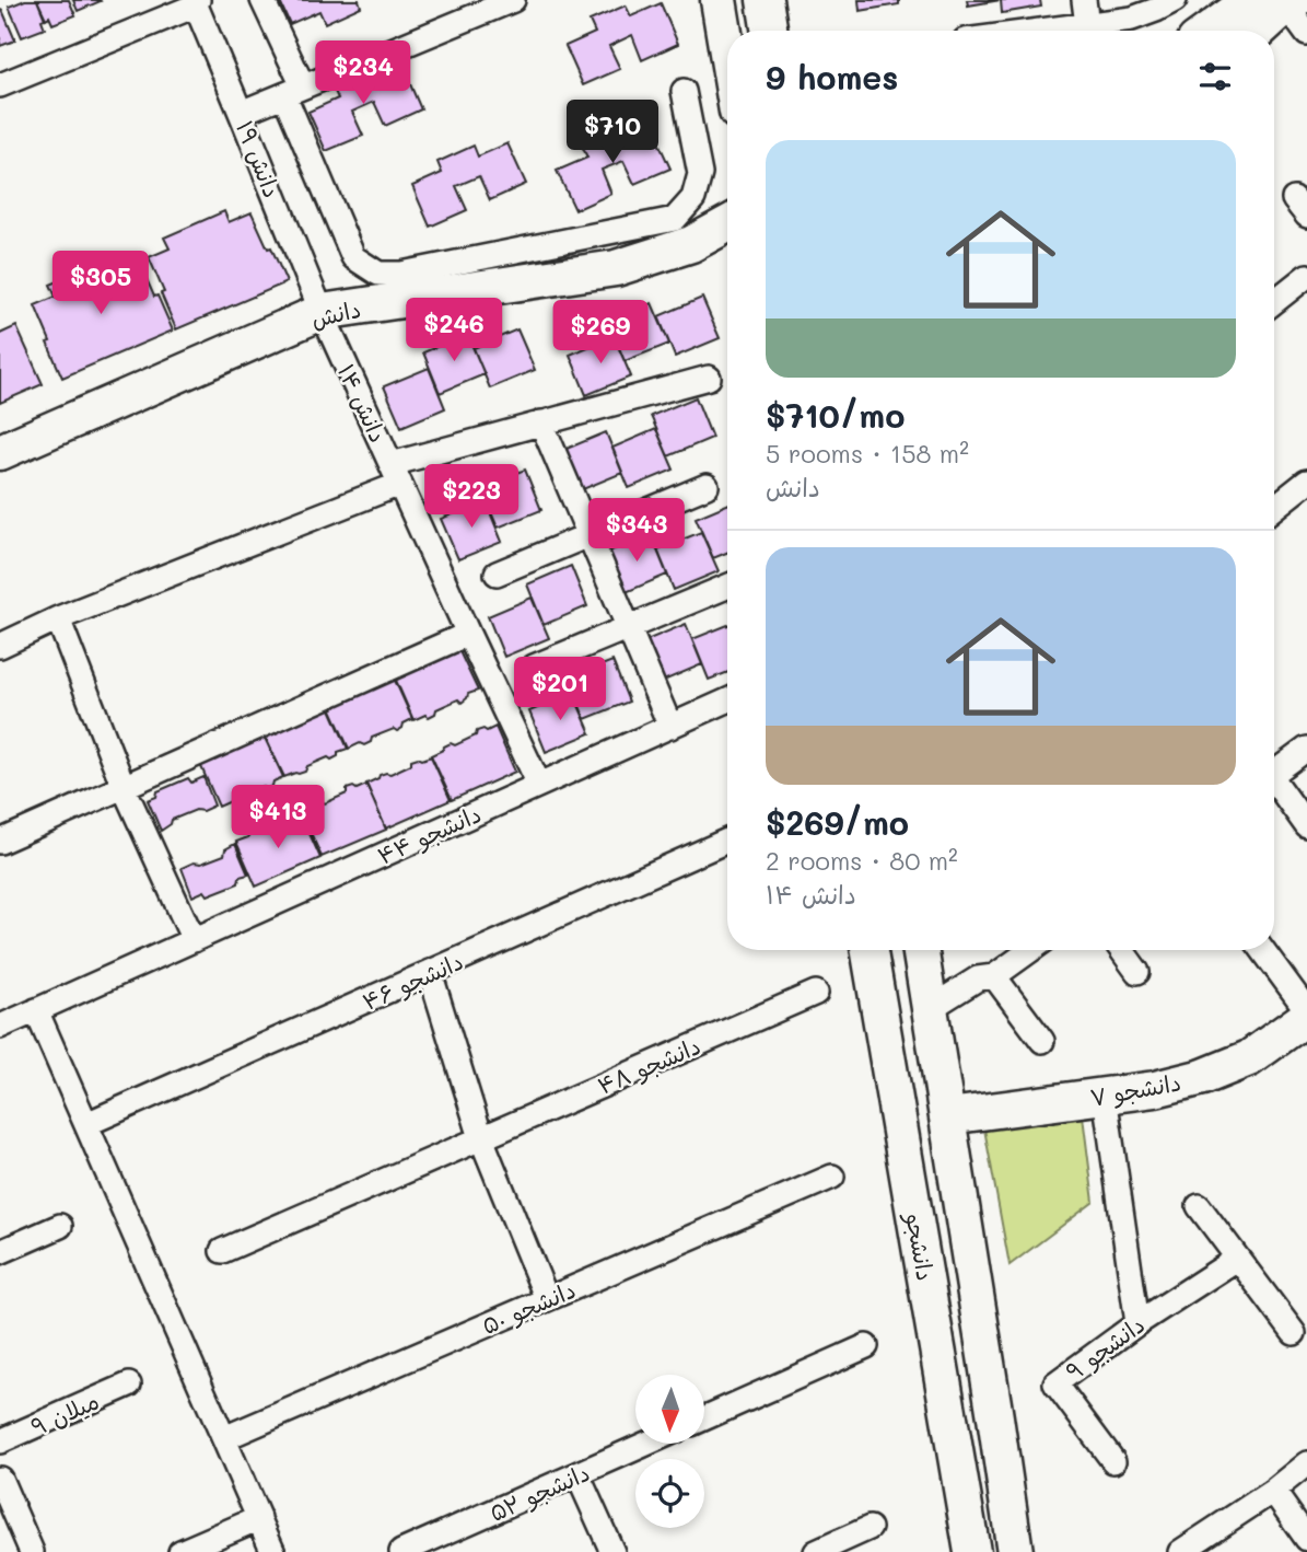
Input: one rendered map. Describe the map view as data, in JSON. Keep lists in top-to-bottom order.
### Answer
{
  "streets": {
    "main road": ["دانش", "دانشجو ۷", "دانشجو"],
    "street": [
      "دانش ۱۹",
      "دانش ۱۴",
      "دانشجو ۴۴",
      "دانشجو ۴۶",
      "دانشجو ۴۸",
      "دانشجو ۵۰",
      "دانشجو ۹",
      "میلان ۹",
      "دانشجو ۵۲"
    ]
  },
  "crossings": [
    ["دانش ۱۹", "دانش"],
    ["دانش ۱۹", "دانش ۱۴"],
    ["دانش", "دانش ۱۴"],
    ["دانش ۱۴", "دانشجو ۴۴"],
    ["دانشجو ۷", "دانشجو"]
  ],
  "north": "bottom",
  "page": {
    "heading": "9 homes",
    "price": [
      "$234",
      "$710",
      "$305",
      "$246",
      "$269",
      "$223",
      "$343",
      "$201",
      "$413"
    ],
    "list": [
      {
        "name": "$710/mo",
        "note": "5 rooms · 158 m² · دانش"
      },
      {
        "name": "$269/mo",
        "note": "2 rooms · 80 m² · دانش ۱۴"
      }
    ]
  }
}
